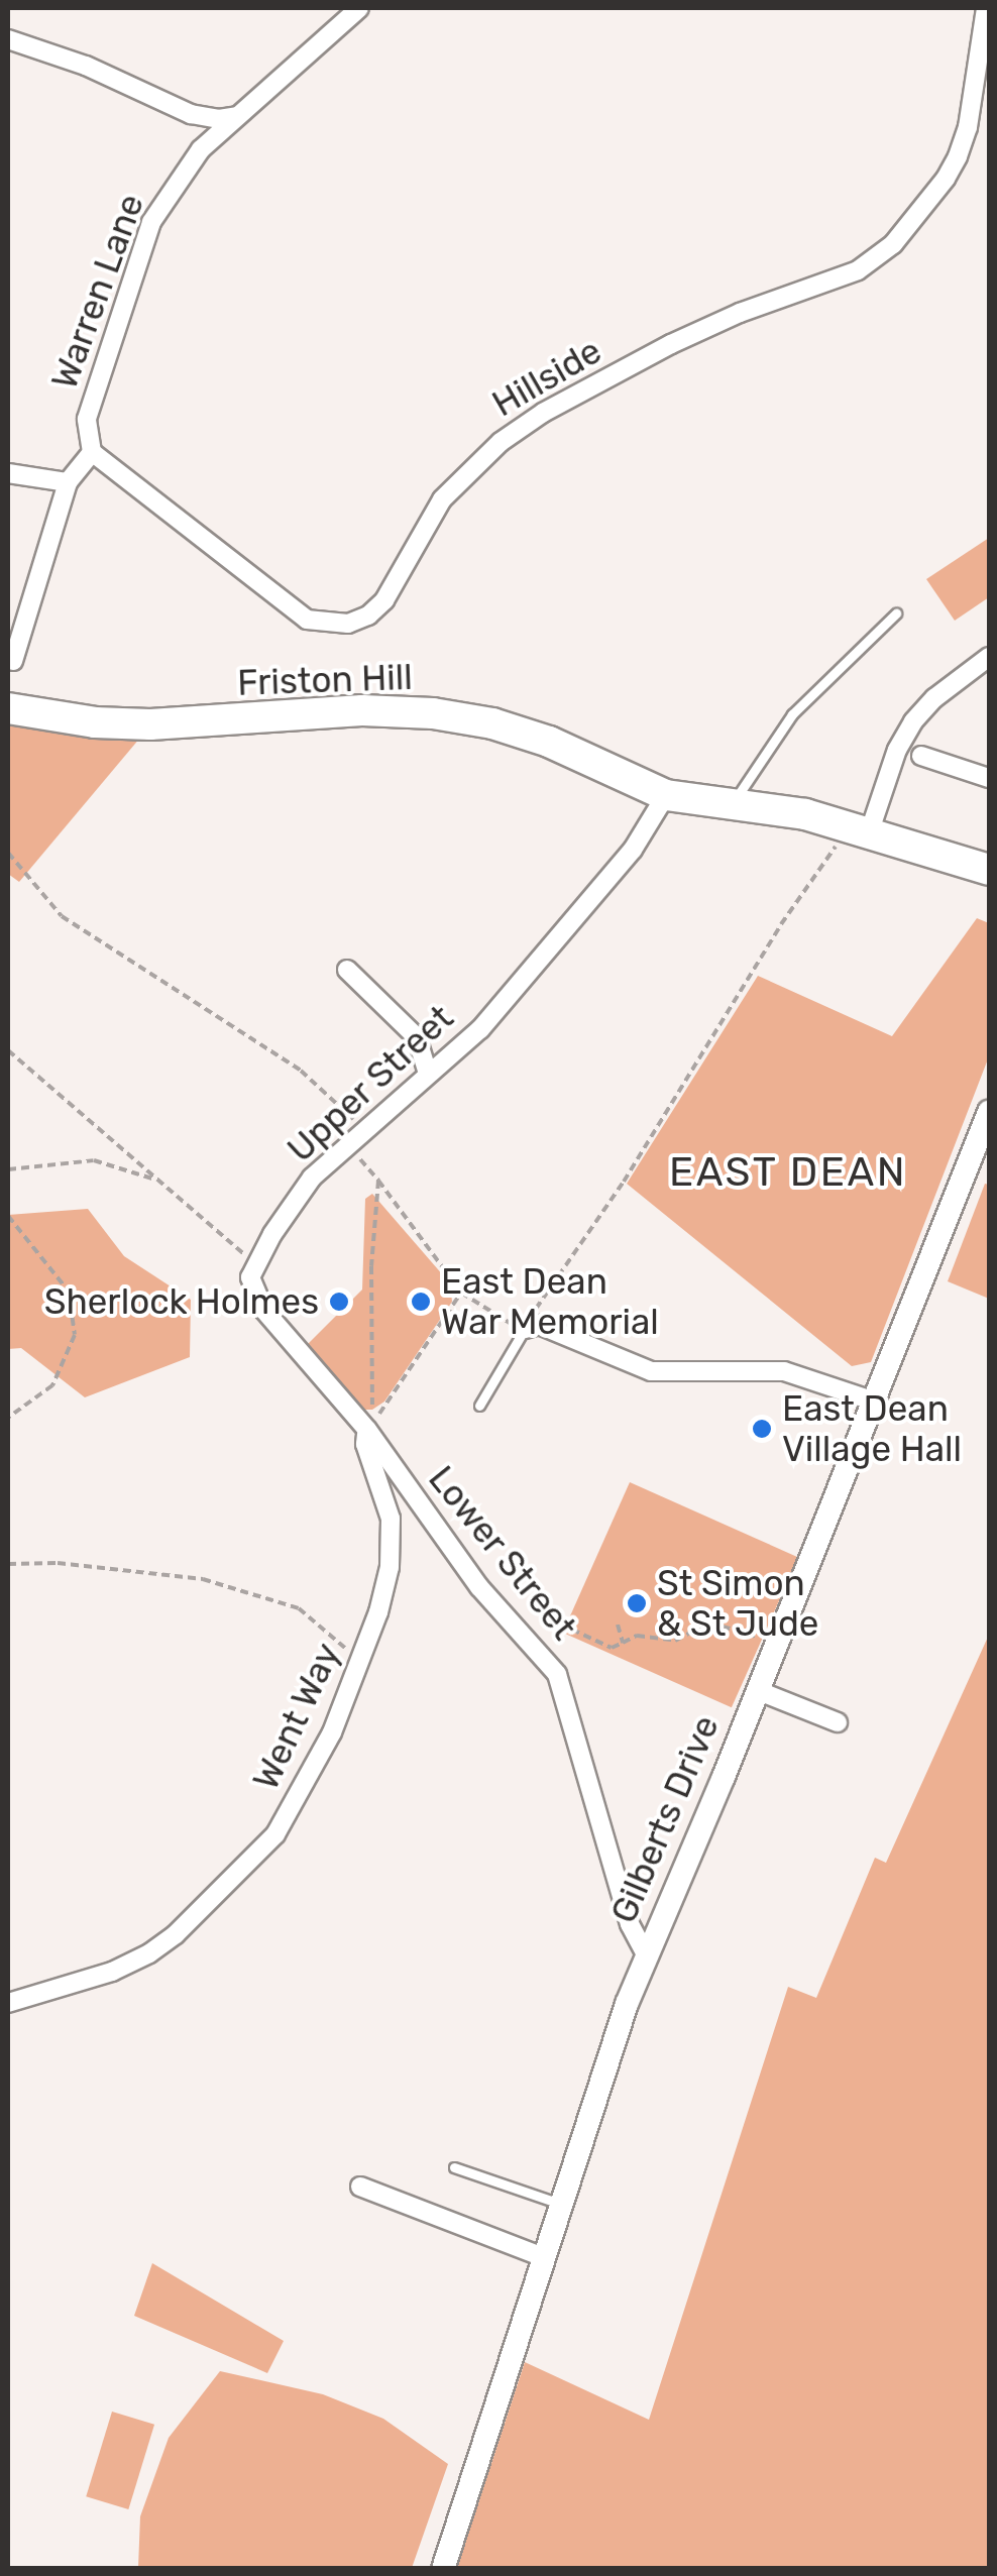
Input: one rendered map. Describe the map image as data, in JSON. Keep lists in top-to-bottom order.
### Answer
{
  "streets": {
    "main road": ["Friston Hill"],
    "street": [
      "Warren Lane",
      "Hillside",
      "Upper Street",
      "Lower Street",
      "Went Way",
      "Gilberts Drive"
    ]
  },
  "crossings": [
    ["Warren Lane", "Hillside"],
    ["Friston Hill", "Upper Street"],
    ["Lower Street", "Went Way"],
    ["Lower Street", "Gilberts Drive"]
  ],
  "districts": ["EAST DEAN"],
  "places": [
    "Sherlock Holmes",
    "East Dean War Memorial",
    "East Dean Village Hall",
    "St Simon & St Jude"
  ]
}
